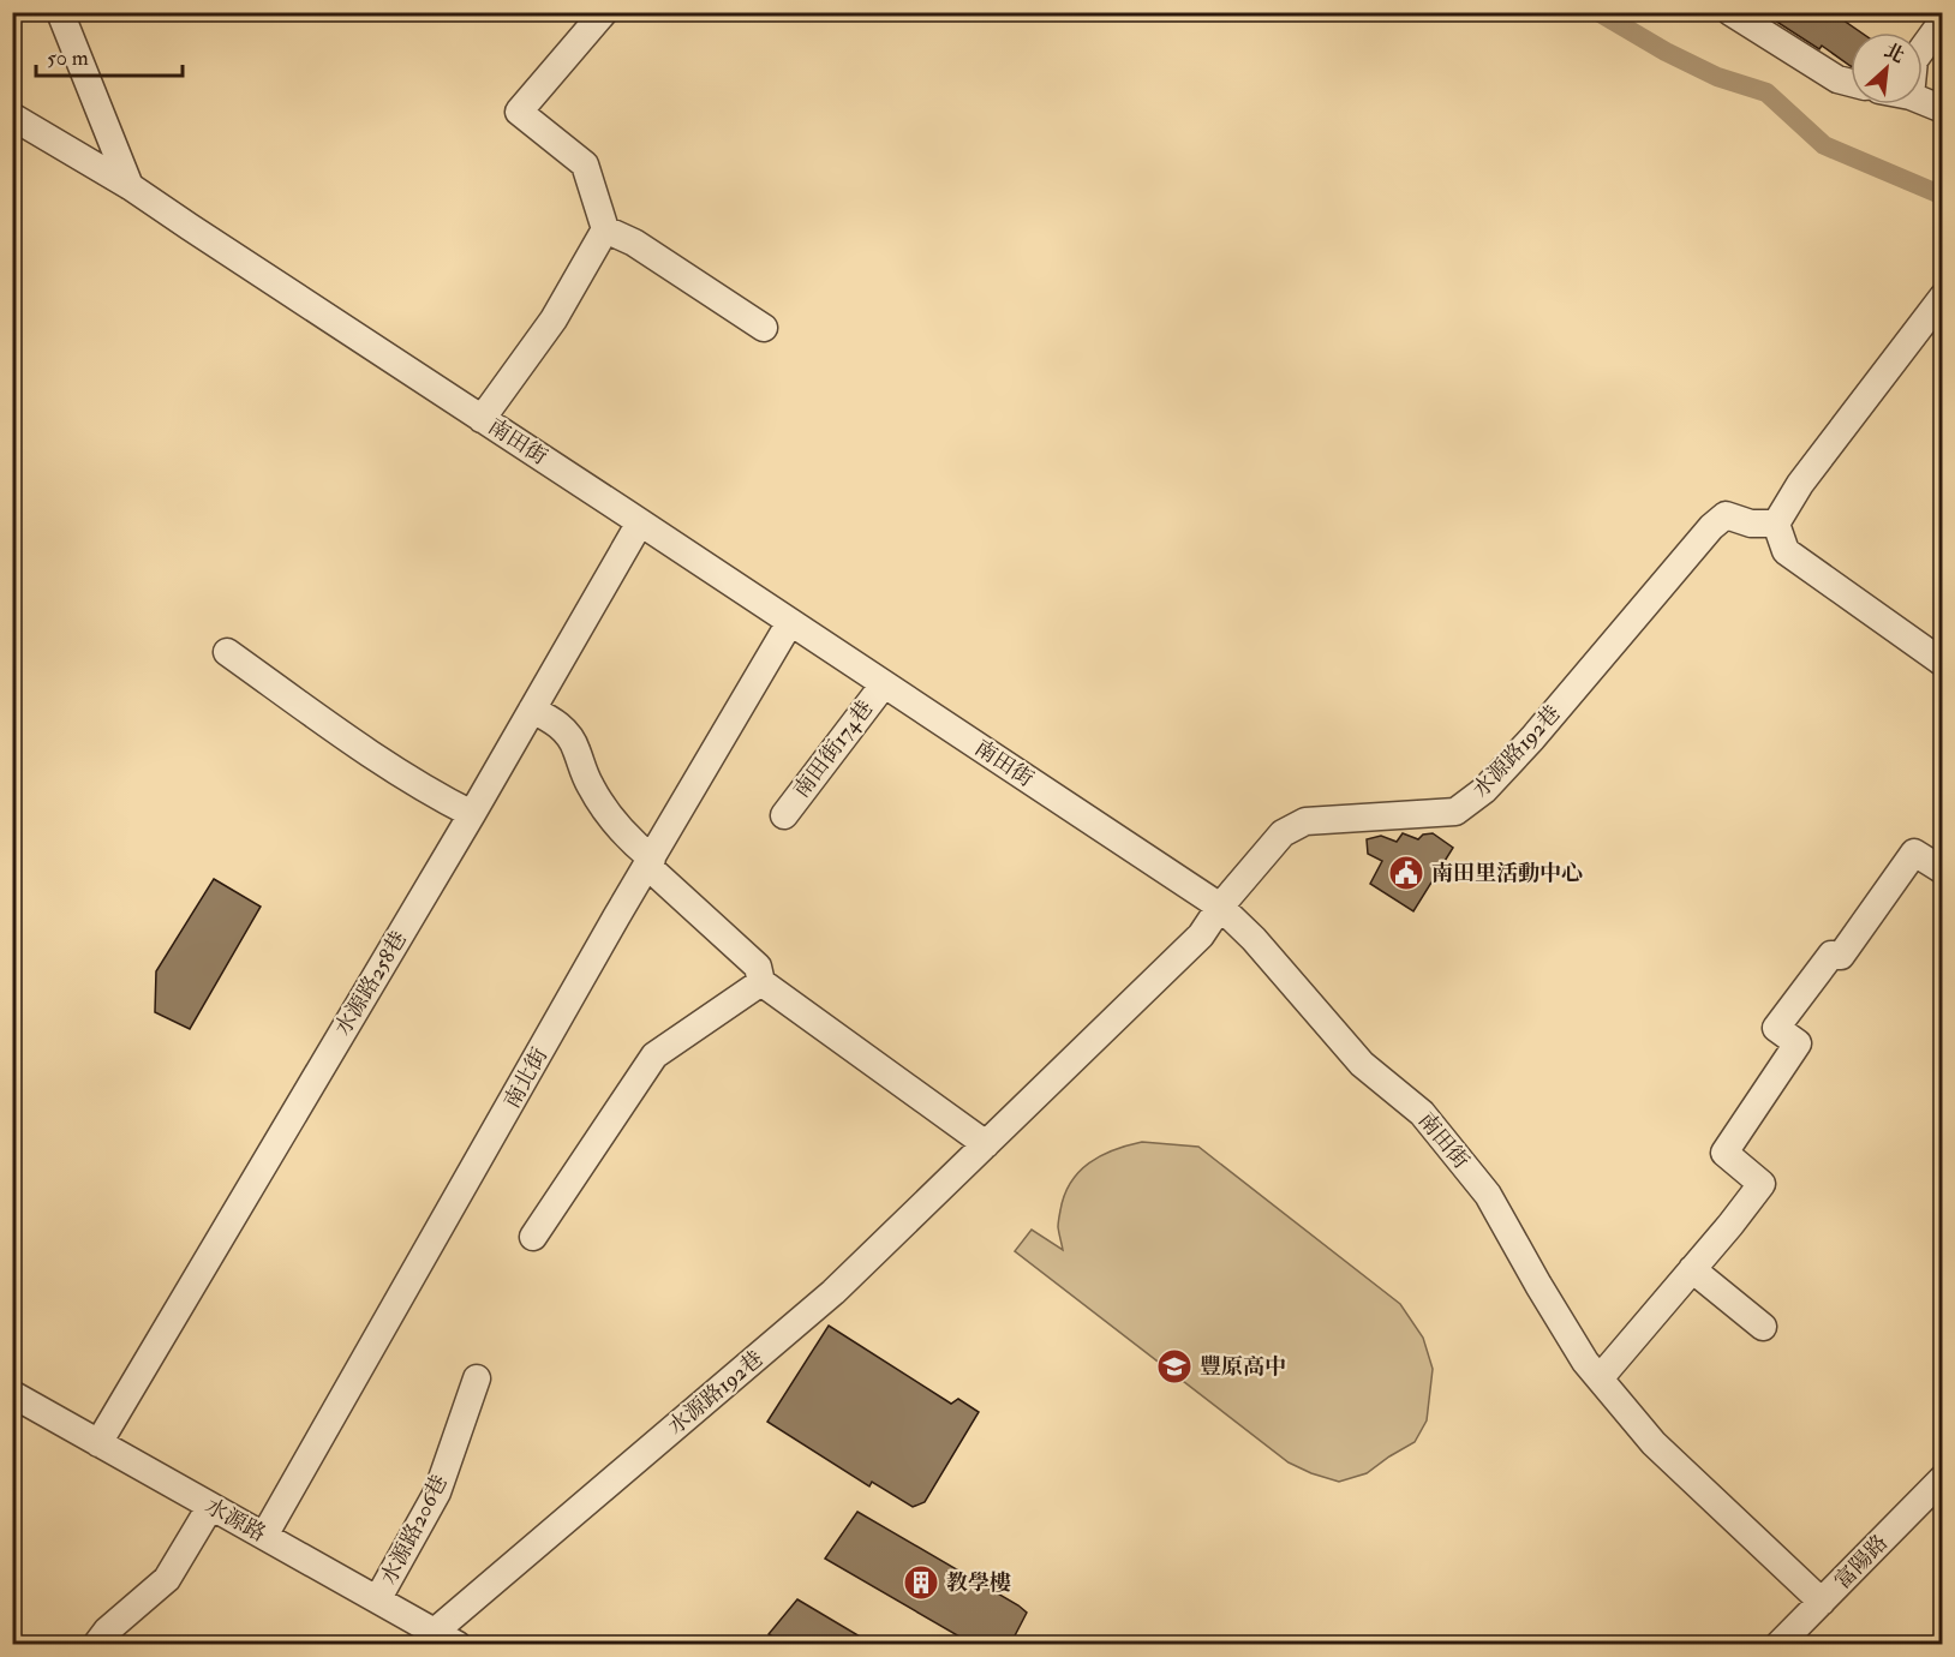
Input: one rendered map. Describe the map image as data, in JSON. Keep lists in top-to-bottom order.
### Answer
{
  "streets": {
    "street": [
      "南田街",
      "南田街174巷",
      "水源路192巷",
      "水源路258巷",
      "南北街",
      "水源路",
      "水源路206巷",
      "富陽路"
    ]
  },
  "crossings": [
    ["南田街", "南田街174巷"],
    ["南田街", "水源路192巷"],
    ["南田街", "水源路258巷"],
    ["南田街", "南北街"],
    ["南田街", "富陽路"],
    ["水源路192巷", "水源路"],
    ["水源路258巷", "水源路"],
    ["南北街", "水源路"],
    ["水源路", "水源路206巷"]
  ],
  "places": {
    "public building": ["南田里活動中心"],
    "school or university": ["豐原高中"],
    "building": ["教學樓"]
  },
  "scale_bar": "50 m",
  "north": "top right"
}
